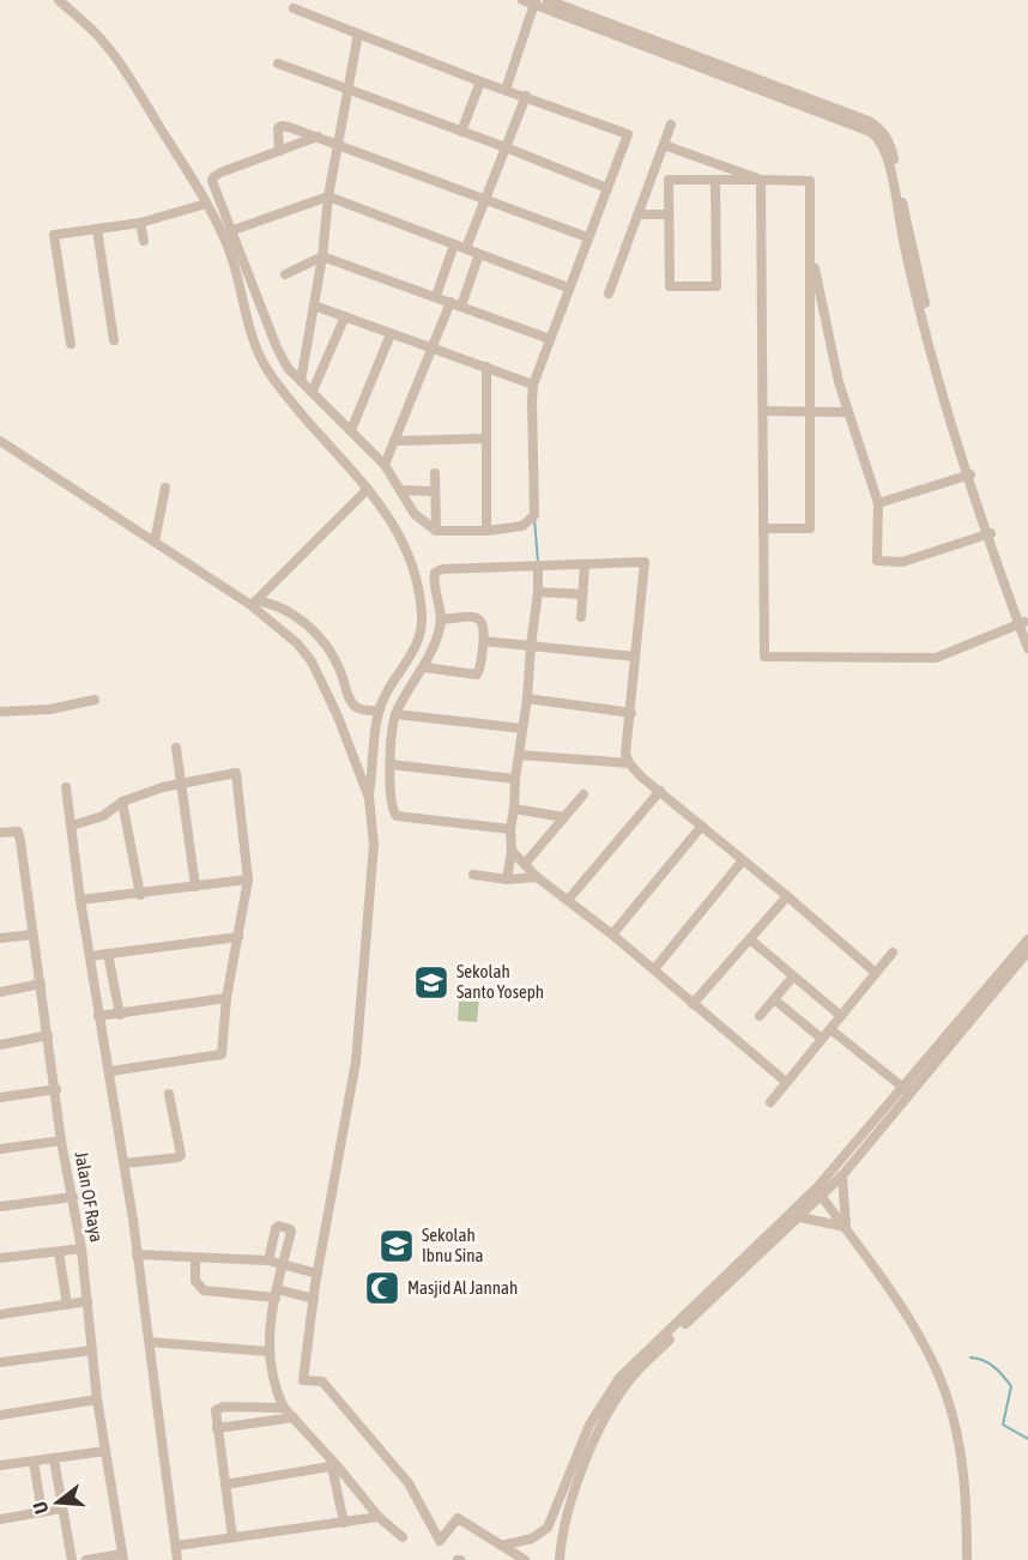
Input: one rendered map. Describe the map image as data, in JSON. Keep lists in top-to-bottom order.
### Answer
{
  "streets": {
    "street": ["Jalan OF Raya"]
  },
  "places": {
    "school or university": ["Sekolah Santo Yoseph", "Sekolah Ibnu Sina"],
    "mosque": ["Masjid Al Jannah"]
  },
  "north": "left"
}
